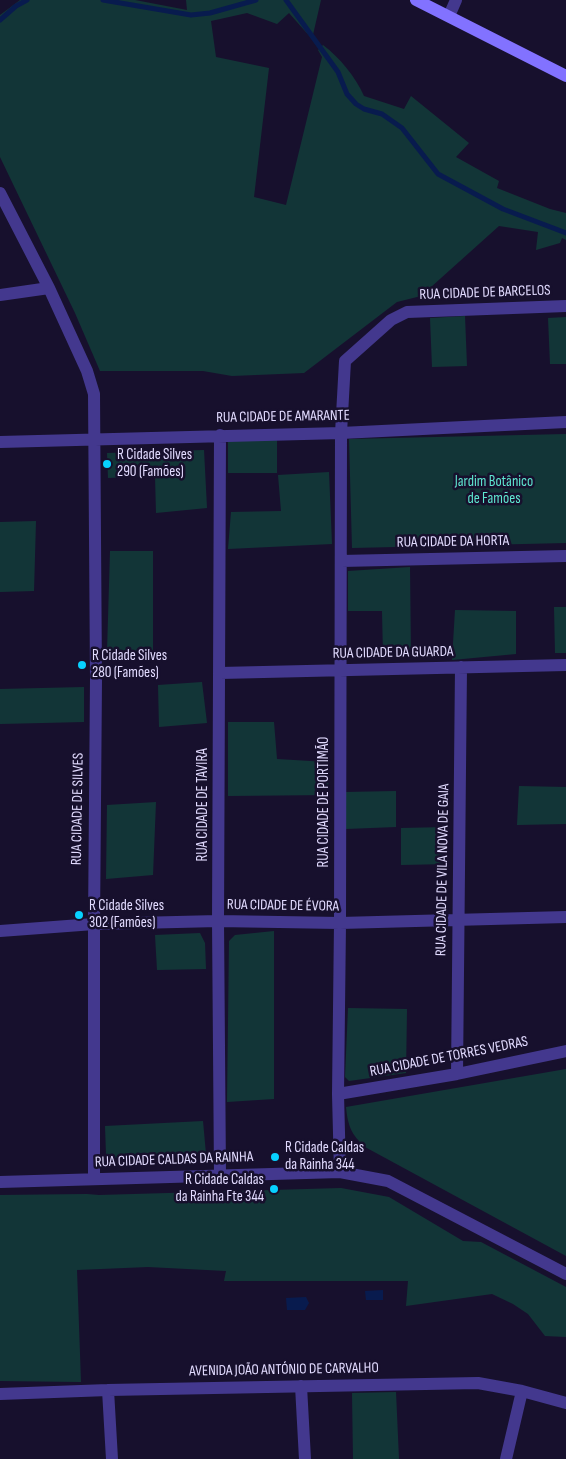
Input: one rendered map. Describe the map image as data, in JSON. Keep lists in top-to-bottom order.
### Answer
{
  "streets": {
    "street": [
      "RUA CIDADE DE BARCELOS",
      "RUA CIDADE DE AMARANTE",
      "RUA CIDADE DA HORTA",
      "RUA CIDADE DA GUARDA",
      "RUA CIDADE DE PORTIMÃO",
      "RUA CIDADE DE TAVIRA",
      "RUA CIDADE DE SILVES",
      "RUA CIDADE DE VILA NOVA DE GAIA",
      "RUA CIDADE DE ÉVORA",
      "RUA CIDADE DE TORRES VEDRAS",
      "RUA CIDADE CALDAS DA RAINHA",
      "AVENIDA JOÃO ANTÓNIO DE CARVALHO"
    ]
  },
  "crossings": [
    ["RUA CIDADE DE BARCELOS", "RUA CIDADE DE AMARANTE"],
    ["RUA CIDADE DE BARCELOS", "RUA CIDADE DE PORTIMÃO"],
    ["RUA CIDADE DE AMARANTE", "RUA CIDADE DE PORTIMÃO"],
    ["RUA CIDADE DE AMARANTE", "RUA CIDADE DE TAVIRA"],
    ["RUA CIDADE DE AMARANTE", "RUA CIDADE DE SILVES"],
    ["RUA CIDADE DA HORTA", "RUA CIDADE DE PORTIMÃO"],
    ["RUA CIDADE DA GUARDA", "RUA CIDADE DE PORTIMÃO"],
    ["RUA CIDADE DA GUARDA", "RUA CIDADE DE TAVIRA"],
    ["RUA CIDADE DA GUARDA", "RUA CIDADE DE VILA NOVA DE GAIA"],
    ["RUA CIDADE DE PORTIMÃO", "RUA CIDADE DE ÉVORA"],
    ["RUA CIDADE DE PORTIMÃO", "RUA CIDADE DE TORRES VEDRAS"],
    ["RUA CIDADE DE PORTIMÃO", "RUA CIDADE CALDAS DA RAINHA"],
    ["RUA CIDADE DE TAVIRA", "RUA CIDADE DE ÉVORA"],
    ["RUA CIDADE DE TAVIRA", "RUA CIDADE CALDAS DA RAINHA"],
    ["RUA CIDADE DE SILVES", "RUA CIDADE DE ÉVORA"],
    ["RUA CIDADE DE SILVES", "RUA CIDADE CALDAS DA RAINHA"],
    ["RUA CIDADE DE VILA NOVA DE GAIA", "RUA CIDADE DE ÉVORA"],
    ["RUA CIDADE DE VILA NOVA DE GAIA", "RUA CIDADE DE TORRES VEDRAS"]
  ],
  "parks": ["Jardim Botânico de Famões"],
  "places": [
    "R Cidade Silves 290 (Famões)",
    "R Cidade Silves 280 (Famões)",
    "R Cidade Silves 302 (Famões)",
    "R Cidade Caldas da Rainha 344",
    "R Cidade Caldas da Rainha Fte 344"
  ]
}
